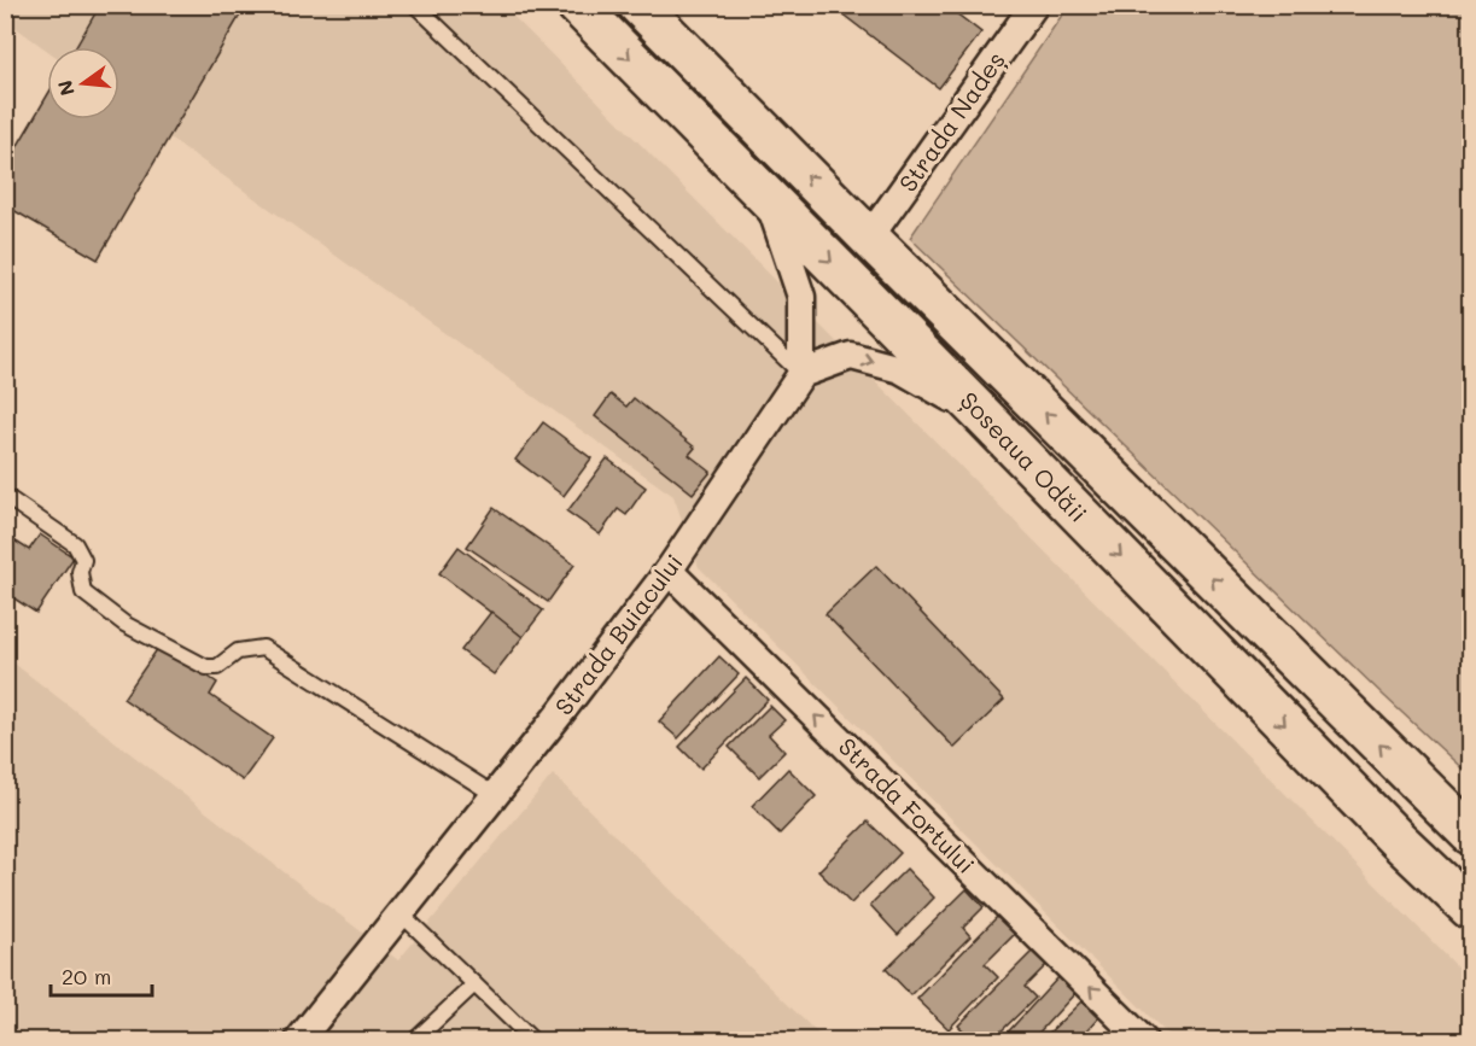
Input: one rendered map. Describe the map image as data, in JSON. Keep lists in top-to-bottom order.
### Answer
{
  "streets": {
    "main road": ["Șoseaua Odăii"],
    "street": ["Strada Nadeș", "Strada Buiacului", "Strada Fortului"]
  },
  "crossings": [
    ["Strada Nadeș", "Șoseaua Odăii"],
    ["Strada Buiacului", "Strada Fortului"]
  ],
  "one_way": ["Strada Fortului"],
  "scale_bar": "20 m",
  "north": "left"
}
